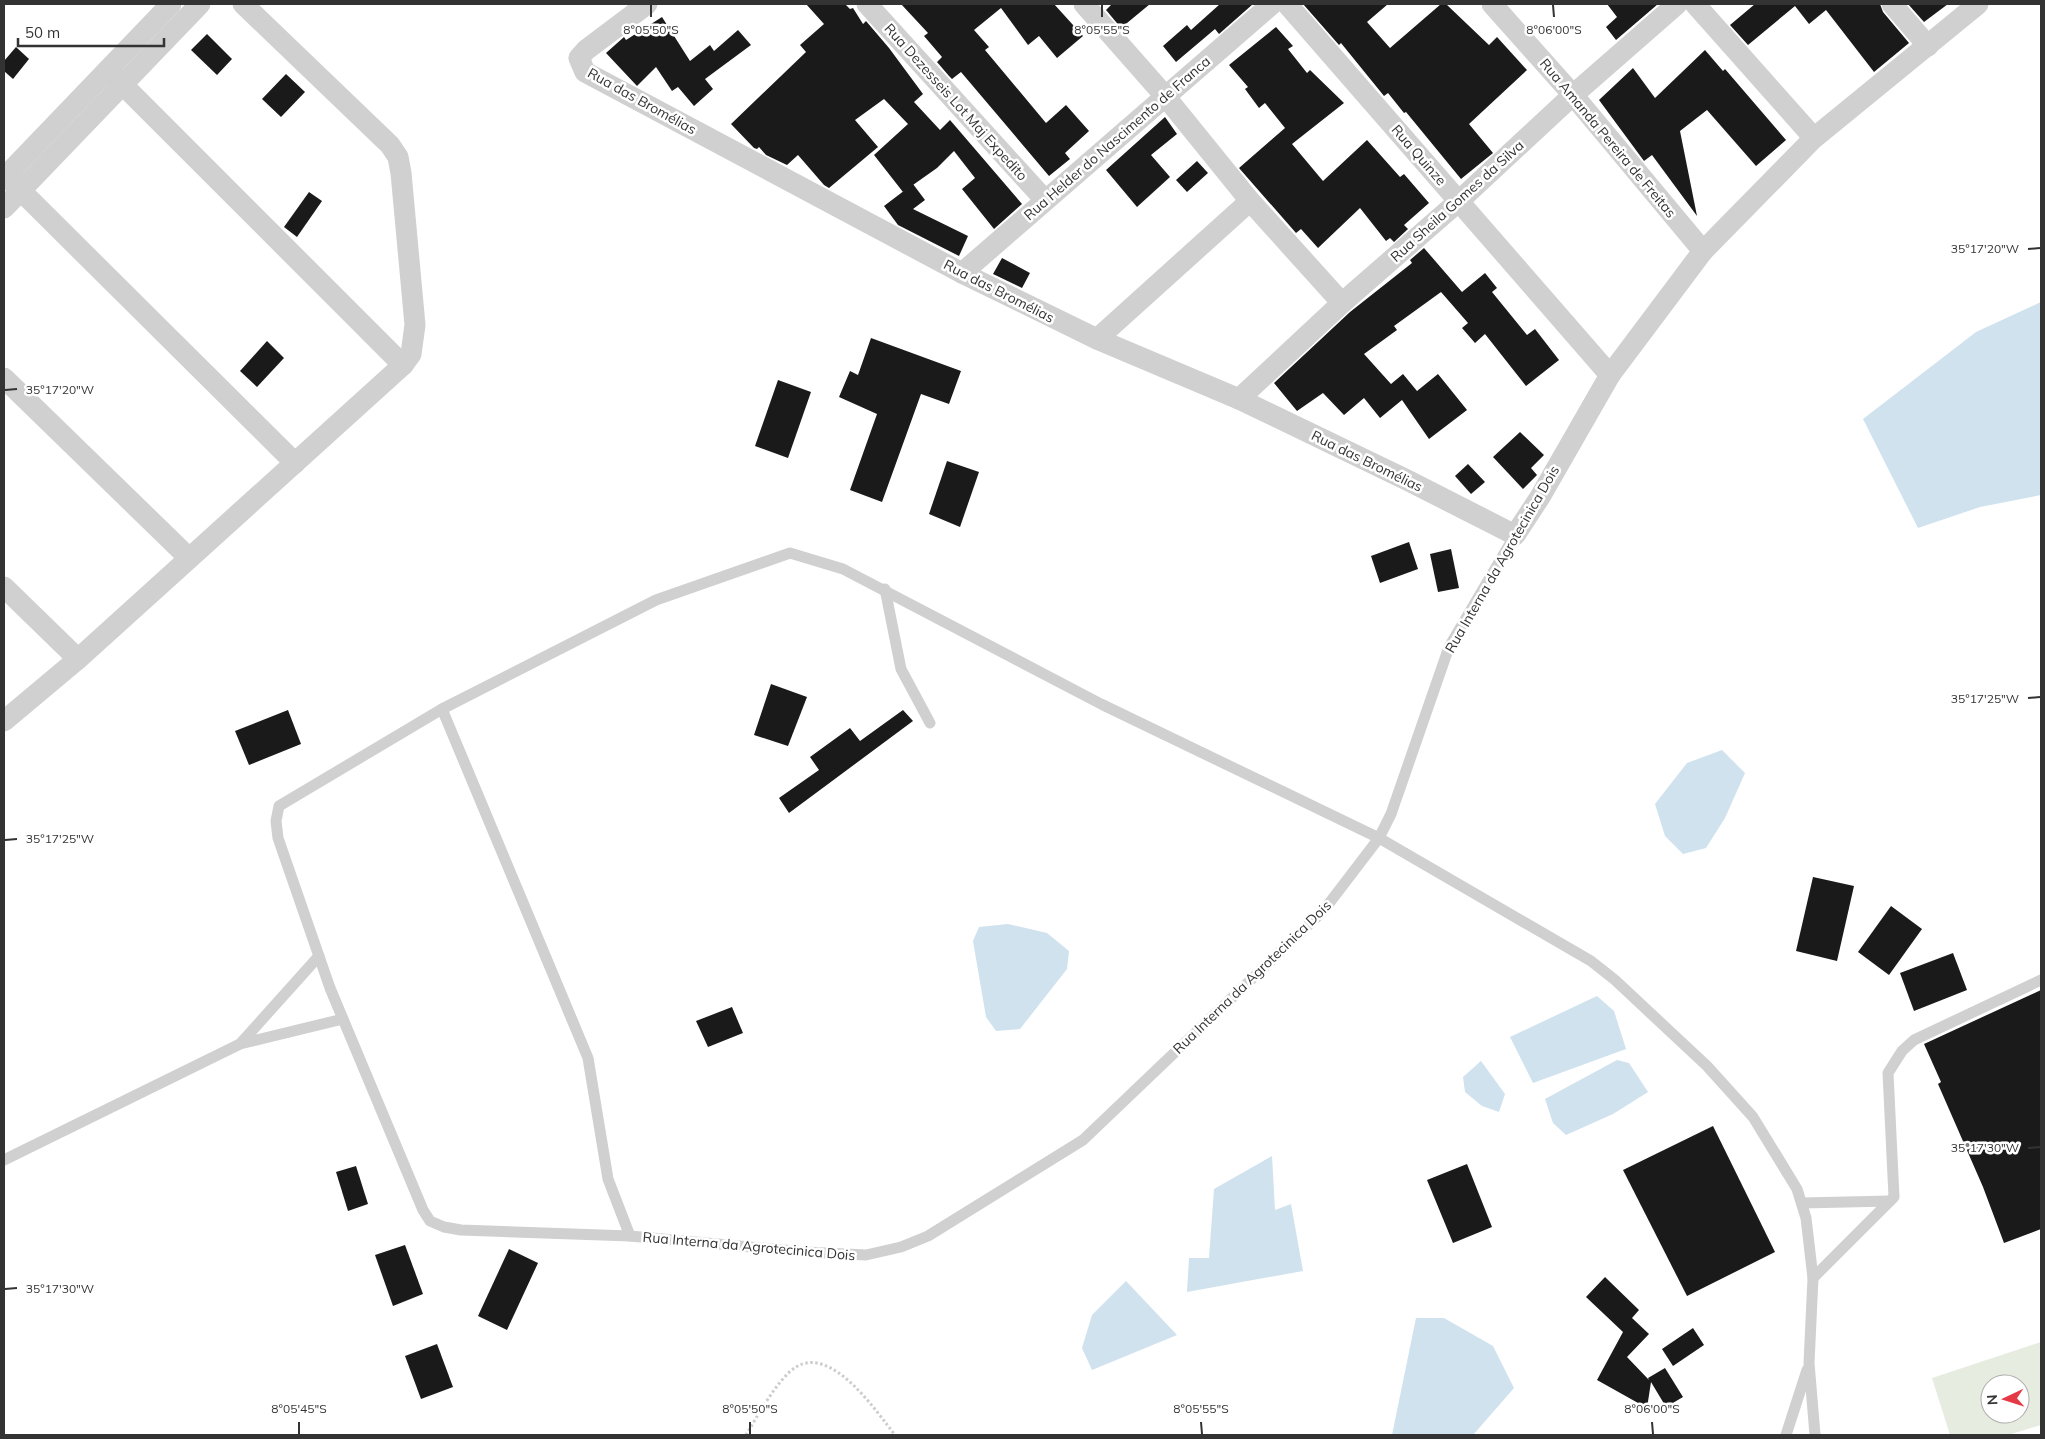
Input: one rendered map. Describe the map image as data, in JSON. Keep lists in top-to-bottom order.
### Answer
{
  "streets": {
    "street": [
      "Rua das Bromélias",
      "Rua Dezesseis Lot Maj Expedito",
      "Rua Helder do Nascimento de Franca",
      "Rua Amanda Pereira de Freitas",
      "Rua Quinze",
      "Rua Sheila Gomes da Silva",
      "Rua Interna da Agrotecinica Dois"
    ]
  },
  "crossings": [
    ["Rua das Bromélias", "Rua Helder do Nascimento de Franca"],
    ["Rua das Bromélias", "Rua Sheila Gomes da Silva"],
    ["Rua das Bromélias", "Rua Interna da Agrotecinica Dois"],
    ["Rua Dezesseis Lot Maj Expedito", "Rua Helder do Nascimento de Franca"],
    ["Rua Amanda Pereira de Freitas", "Rua Sheila Gomes da Silva"],
    ["Rua Amanda Pereira de Freitas", "Rua Interna da Agrotecinica Dois"],
    ["Rua Quinze", "Rua Sheila Gomes da Silva"],
    ["Rua Quinze", "Rua Interna da Agrotecinica Dois"]
  ],
  "scale_bar": "50 m",
  "north": "left",
  "coordinates": [
    "8°05'50\"S",
    "8°05'55\"S",
    "8°06'00\"S",
    "35°17'20\"W",
    "35°17'25\"W",
    "35°17'30\"W",
    "8°05'45\"S"
  ]
}
